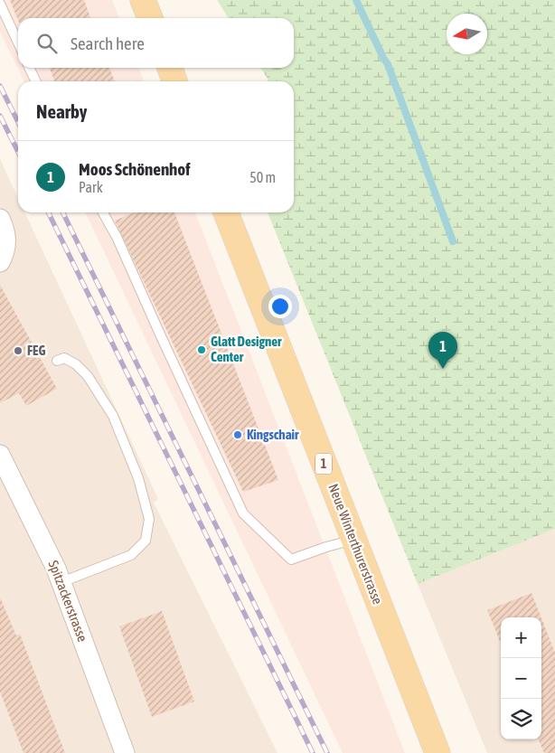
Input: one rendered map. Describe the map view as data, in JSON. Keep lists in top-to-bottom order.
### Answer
{
  "streets": {
    "main road": ["1", "Neue Winterthurerstrasse"],
    "street": ["Spitzackerstrasse"]
  },
  "places": ["Glatt Designer Center", "FEG", "Kingschair"],
  "north": "left",
  "page": {
    "search": "Search here",
    "heading": "Nearby",
    "list": [
      {
        "mark": "1",
        "name": "Moos Schönenhof",
        "note": "Park",
        "value": "50 m"
      }
    ],
    "pins": "1",
    "map_buttons": ["+", "−"]
  }
}
